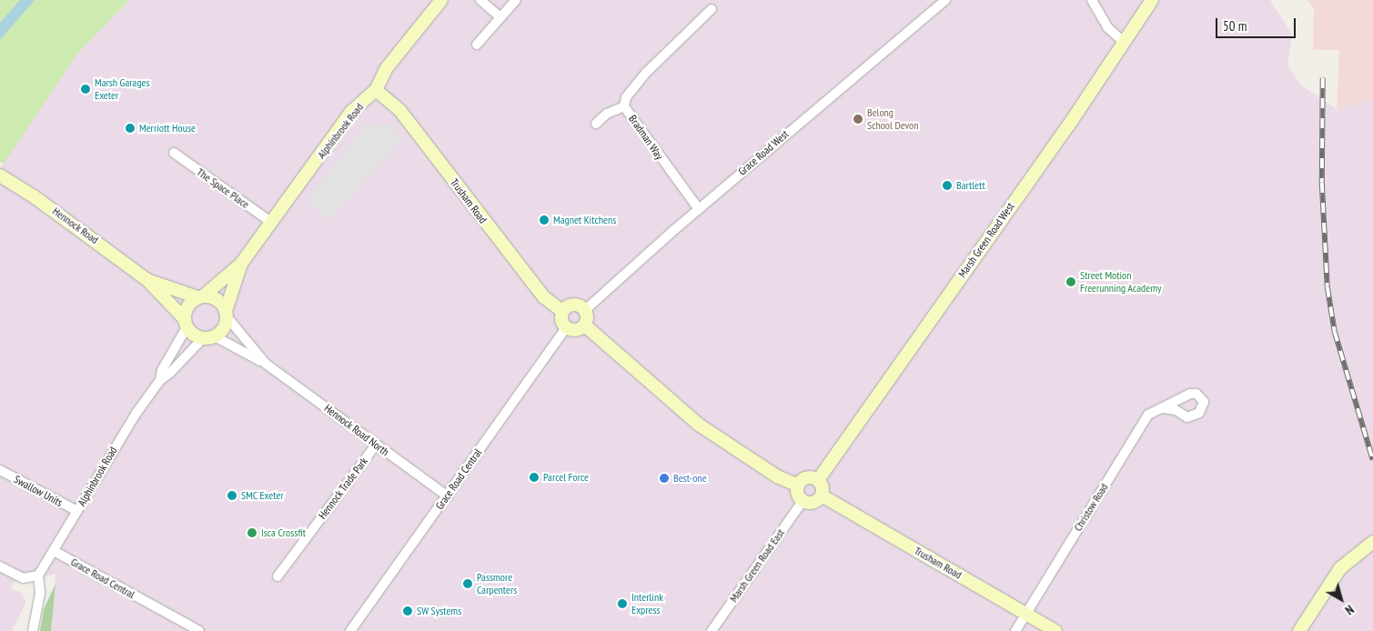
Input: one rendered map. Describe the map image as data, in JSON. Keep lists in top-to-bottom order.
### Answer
{
  "streets": {
    "street": [
      "Alphinbrook Road",
      "Bradman Way",
      "Grace Road West",
      "The Space Place",
      "Trusham Road",
      "Hennock Road",
      "Marsh Green Road West",
      "Hennock Road North",
      "Grace Road Central",
      "Hennock Trade Park",
      "Swallow Units",
      "Christow Road",
      "Marsh Green Road East"
    ]
  },
  "crossings": [
    ["Alphinbrook Road", "The Space Place"],
    ["Alphinbrook Road", "Trusham Road"],
    ["Alphinbrook Road", "Hennock Road"],
    ["Alphinbrook Road", "Hennock Road North"],
    ["Alphinbrook Road", "Grace Road Central"],
    ["Alphinbrook Road", "Swallow Units"],
    ["Bradman Way", "Grace Road West"],
    ["Grace Road West", "Trusham Road"],
    ["Grace Road West", "Grace Road Central"],
    ["Trusham Road", "Marsh Green Road West"],
    ["Trusham Road", "Grace Road Central"],
    ["Trusham Road", "Christow Road"],
    ["Trusham Road", "Marsh Green Road East"],
    ["Hennock Road", "Hennock Road North"],
    ["Marsh Green Road West", "Marsh Green Road East"],
    ["Hennock Road North", "Grace Road Central"],
    ["Hennock Road North", "Hennock Trade Park"]
  ],
  "places": [
    "Marsh Garages Exeter",
    "Belong School Devon",
    "Merriott House",
    "Bartlett",
    "Magnet Kitchens",
    "Street Motion Freerunning Academy",
    "Parcel Force",
    "Best-one",
    "SMC Exeter",
    "Isca Crossfit",
    "Passmore Carpenters",
    "Interlink Express",
    "SW Systems"
  ],
  "scale_bar": "50 m",
  "north": "bottom right"
}
